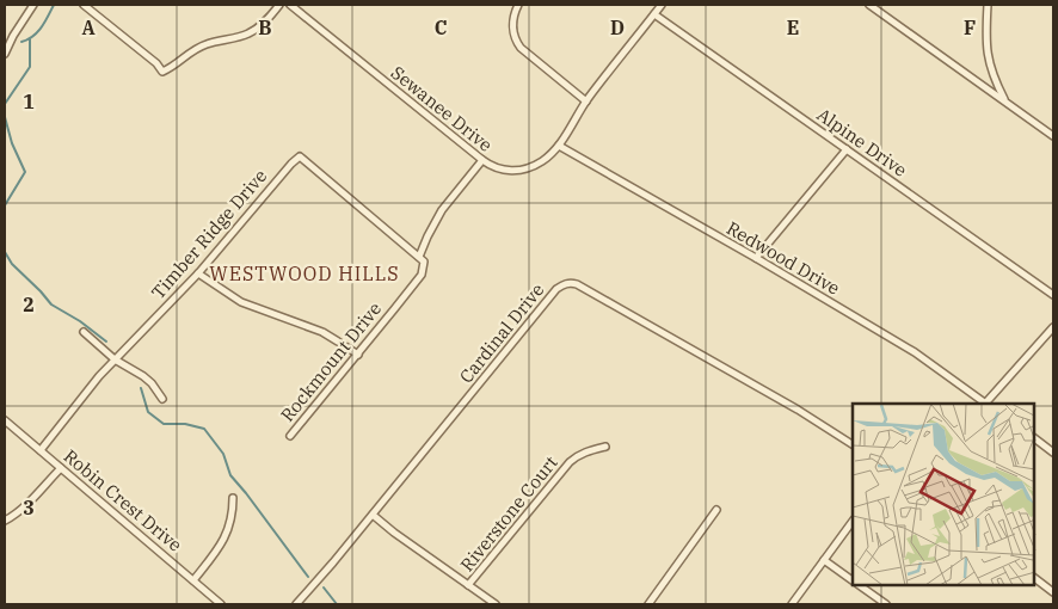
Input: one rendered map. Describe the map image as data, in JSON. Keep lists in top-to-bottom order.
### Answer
{
  "streets": {
    "street": [
      "Sewanee Drive",
      "Alpine Drive",
      "Timber Ridge Drive",
      "Redwood Drive",
      "Cardinal Drive",
      "Rockmount Drive",
      "Robin Crest Drive",
      "Riverstone Court"
    ]
  },
  "crossings": [
    ["Sewanee Drive", "Alpine Drive"],
    ["Sewanee Drive", "Redwood Drive"],
    ["Sewanee Drive", "Rockmount Drive"],
    ["Timber Ridge Drive", "Rockmount Drive"],
    ["Timber Ridge Drive", "Robin Crest Drive"]
  ],
  "districts": ["WESTWOOD HILLS"],
  "grid": {
    "columns": [
      "A",
      "B",
      "C",
      "D",
      "E",
      "F"
    ],
    "rows": ["1", "2", "3"]
  }
}
